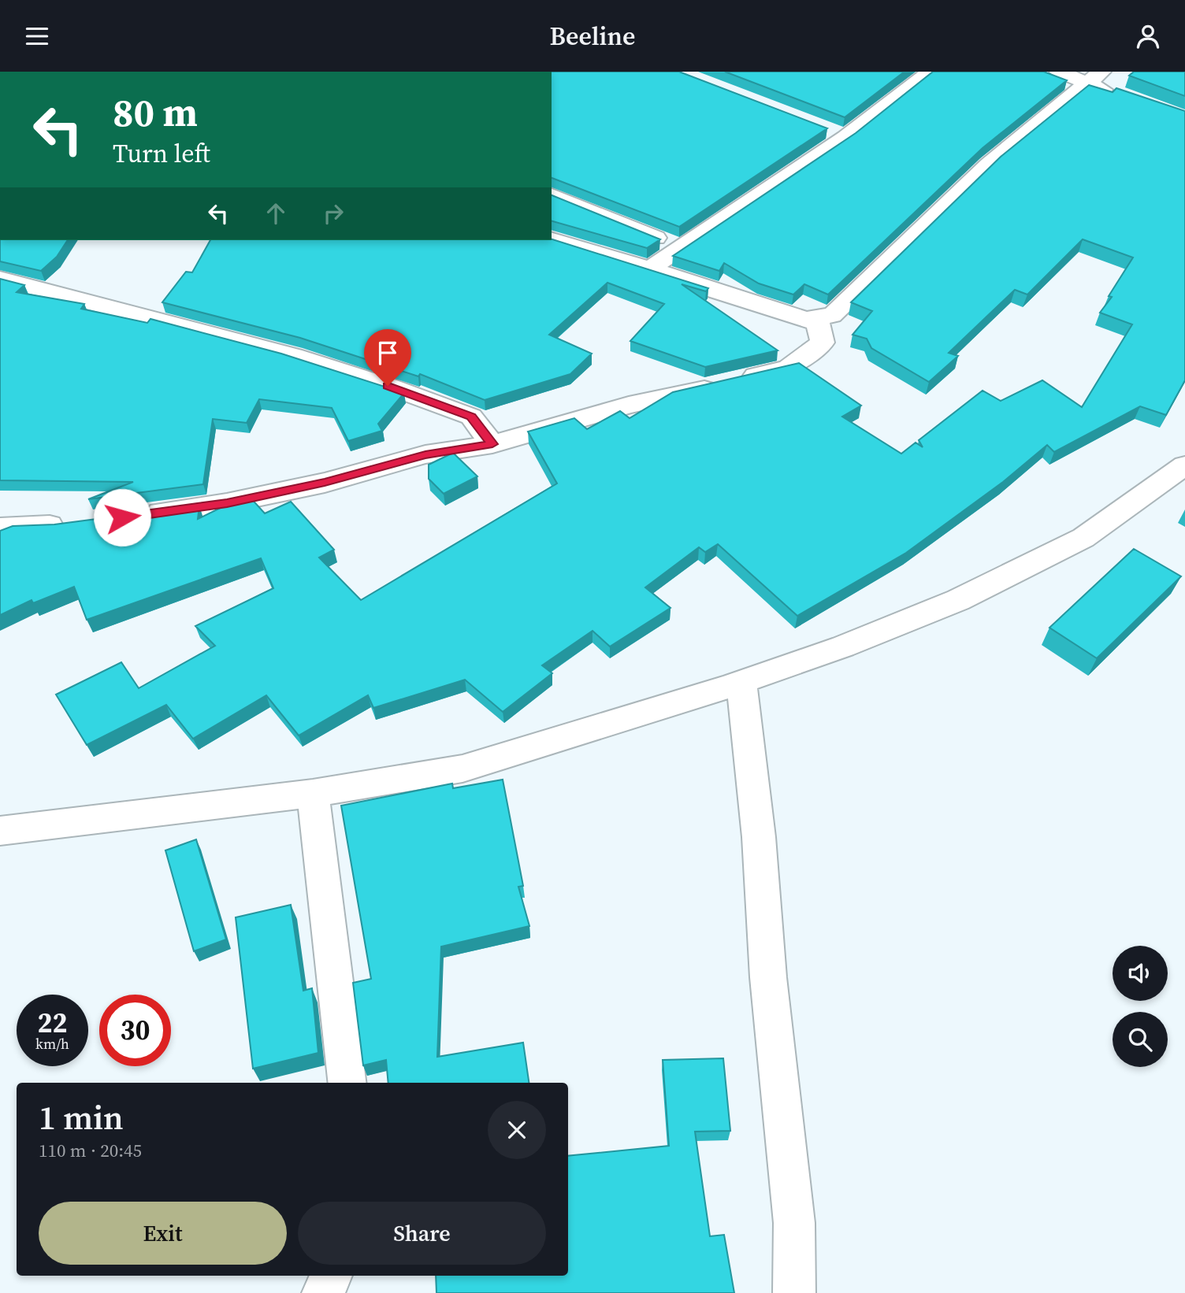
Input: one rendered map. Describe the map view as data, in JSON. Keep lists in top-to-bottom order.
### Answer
{
  "page": {
    "header": "Beeline",
    "turn": ["80 m", "Turn left"],
    "speed": "22 km/h",
    "limit": "30",
    "heading": ["1 min", "110 m · 20:45"],
    "buttons": ["Exit", "Share"]
  }
}
